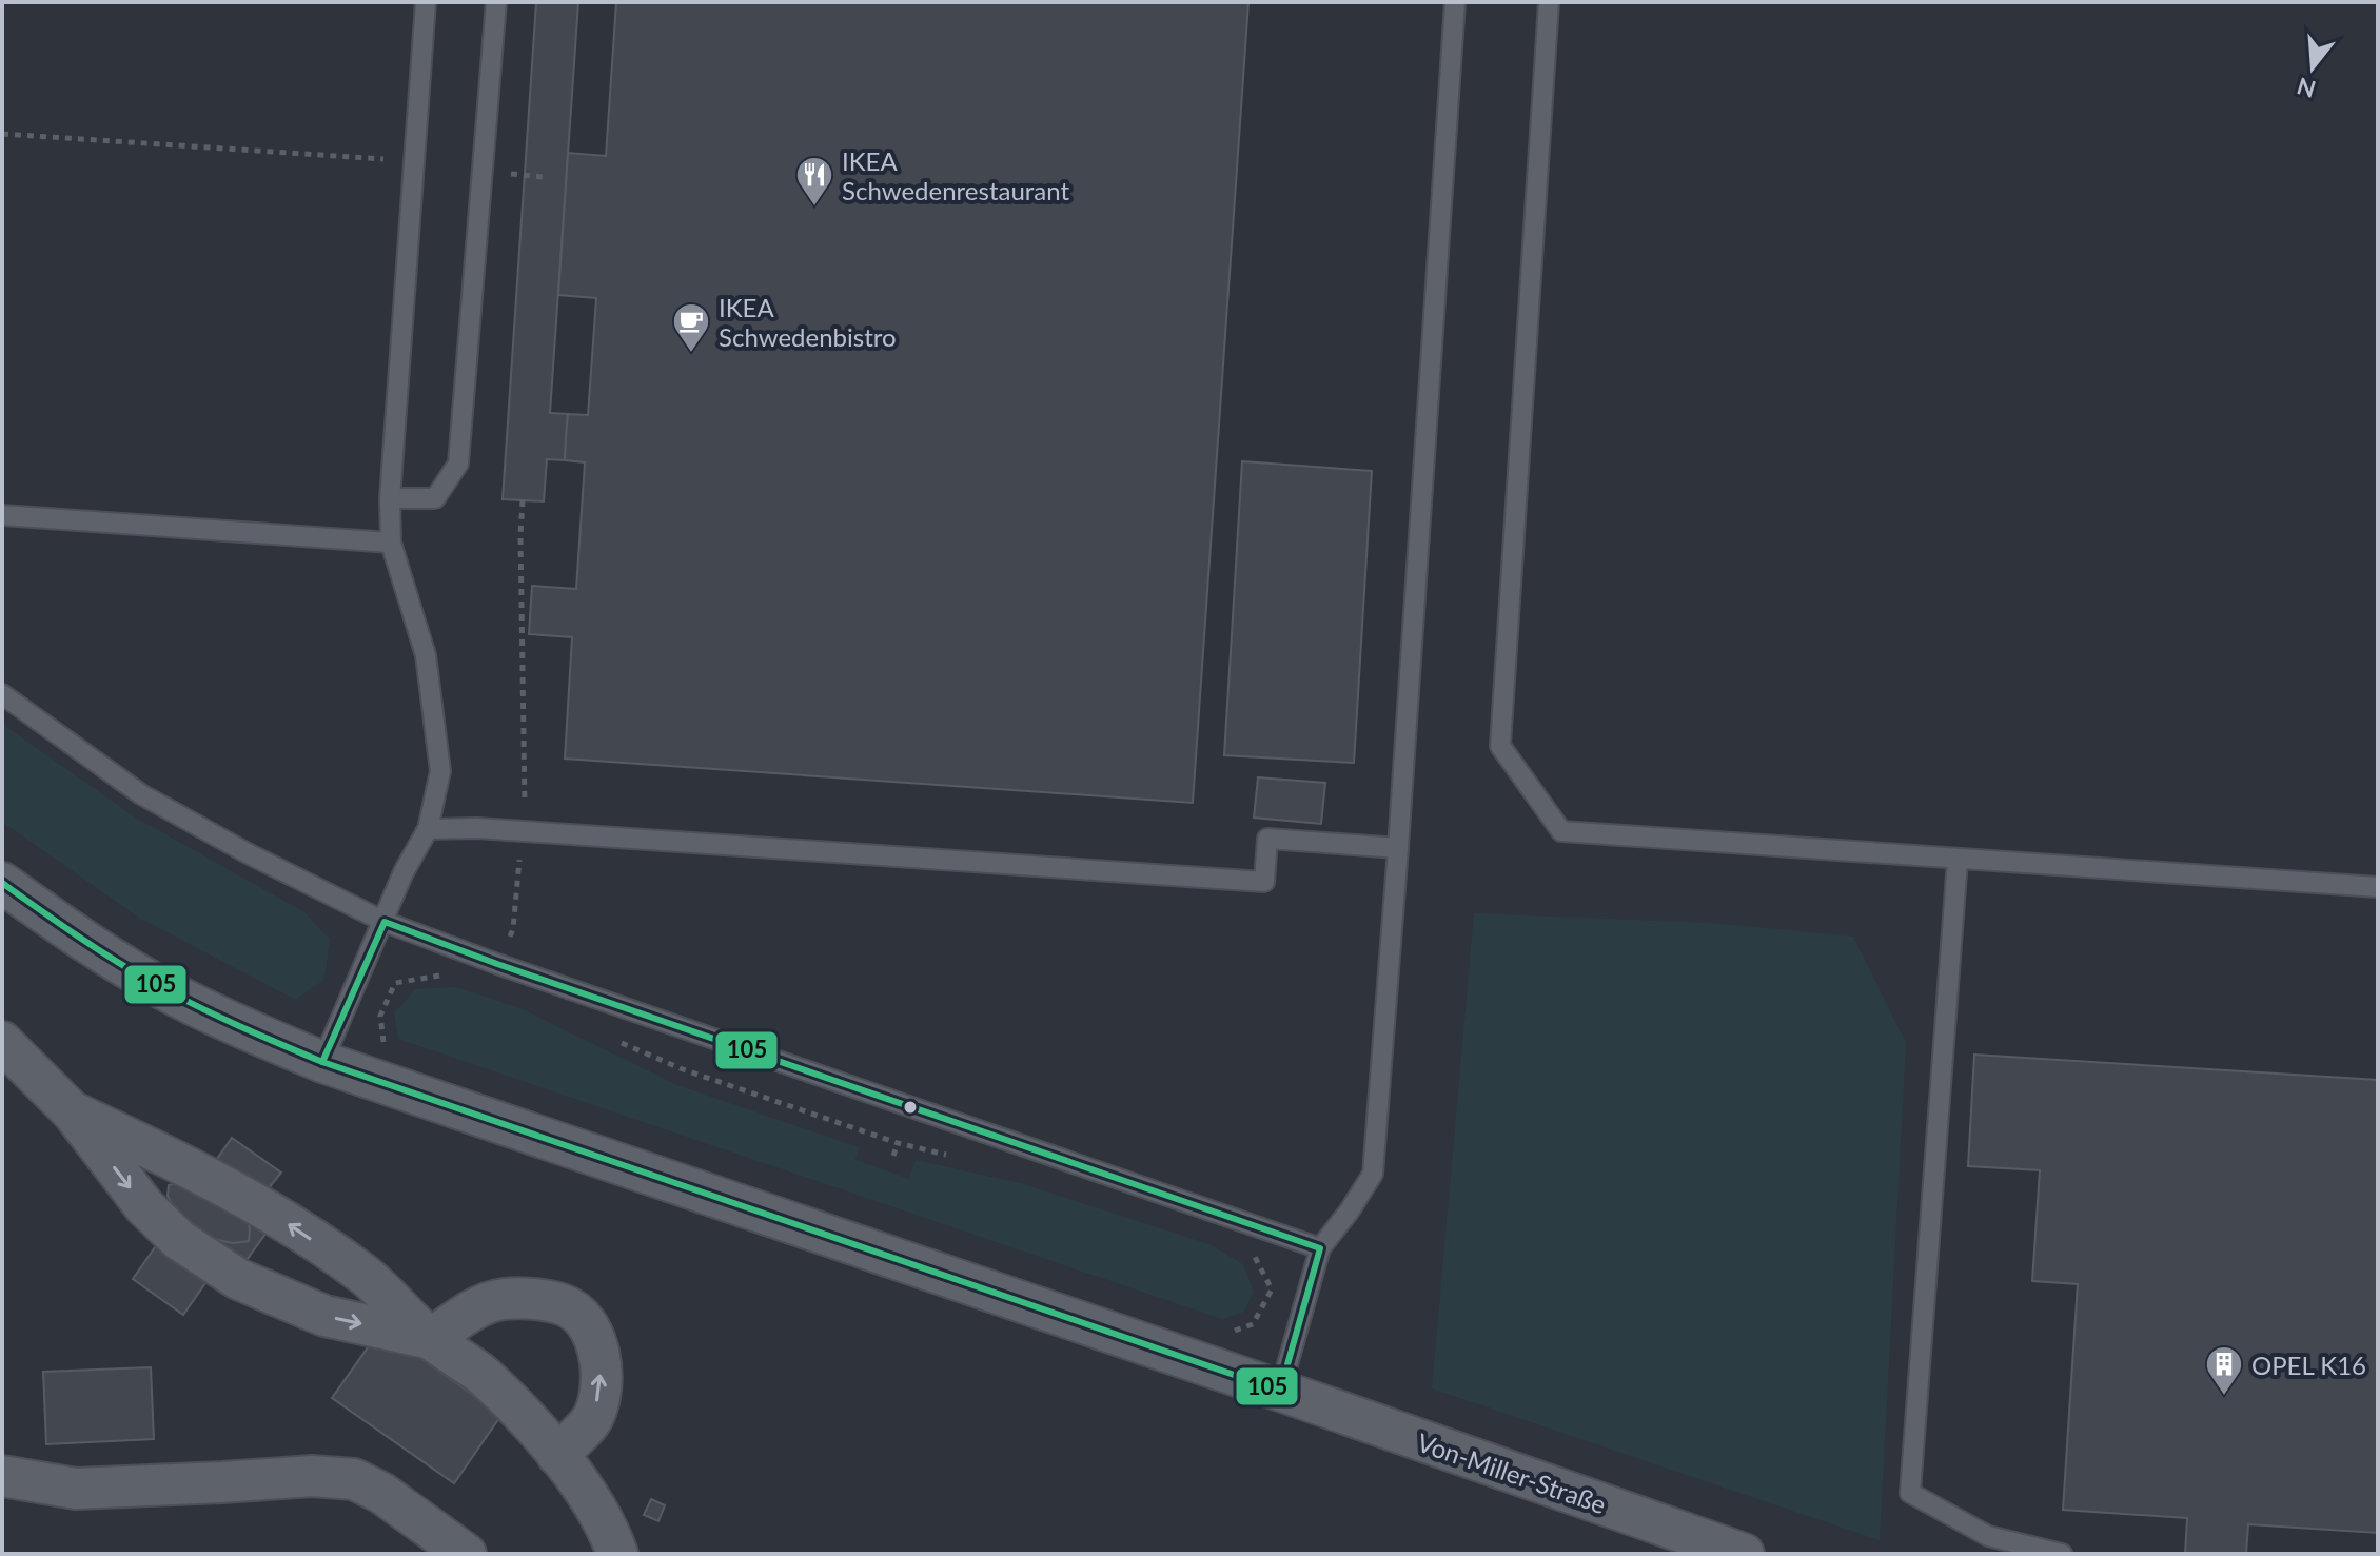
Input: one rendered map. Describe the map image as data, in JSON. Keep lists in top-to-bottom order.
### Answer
{
  "streets": {
    "street": ["Von-Miller-Straße"]
  },
  "places": {
    "restaurant": ["IKEA Schwedenrestaurant"],
    "cafe": ["IKEA Schwedenbistro"],
    "building": ["OPEL K16"]
  },
  "lines": ["transit line 105"],
  "north": "bottom"
}
